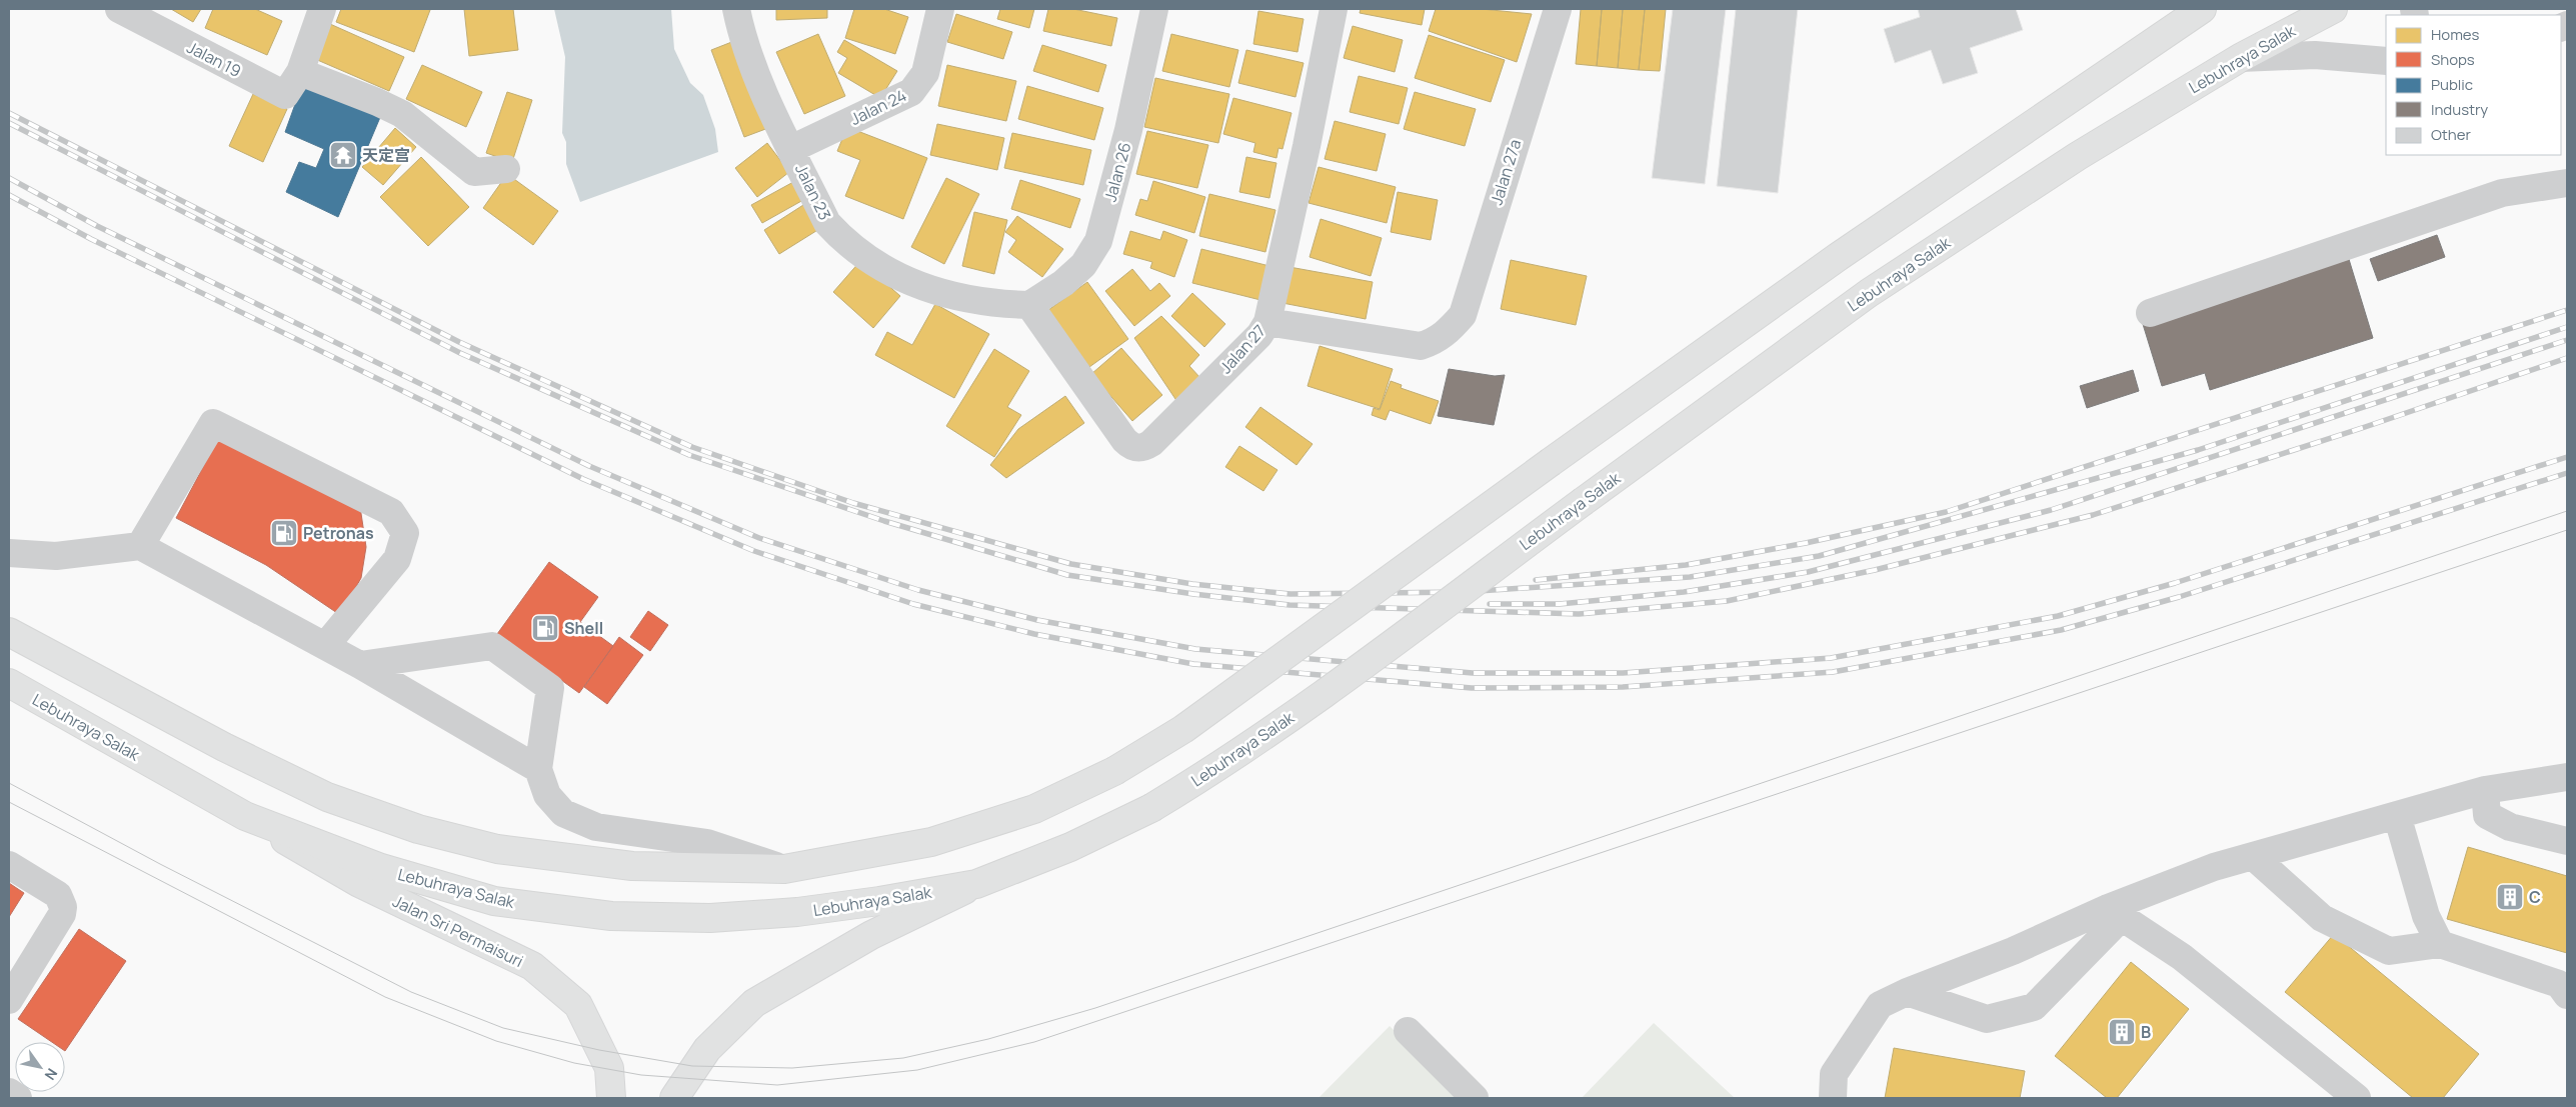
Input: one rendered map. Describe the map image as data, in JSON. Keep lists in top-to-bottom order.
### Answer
{
  "streets": {
    "main road": ["Lebuhraya Salak", "Jalan Sri Permaisuri"],
    "street": [
      "Jalan 19",
      "Jalan 24",
      "Jalan 26",
      "Jalan 27a",
      "Jalan 23",
      "Jalan 27"
    ]
  },
  "crossings": [
    ["Lebuhraya Salak", "Jalan Sri Permaisuri"],
    ["Jalan 24", "Jalan 23"],
    ["Jalan 26", "Jalan 23"],
    ["Jalan 26", "Jalan 27"],
    ["Jalan 27a", "Jalan 27"],
    ["Jalan 23", "Jalan 27"]
  ],
  "places": {
    "temple": ["天定宫"],
    "fuel station": ["Petronas", "Shell"],
    "building": ["C", "B"]
  },
  "legend": [
    "Homes",
    "Shops",
    "Public",
    "Industry",
    "Other"
  ],
  "north": "bottom right"
}
